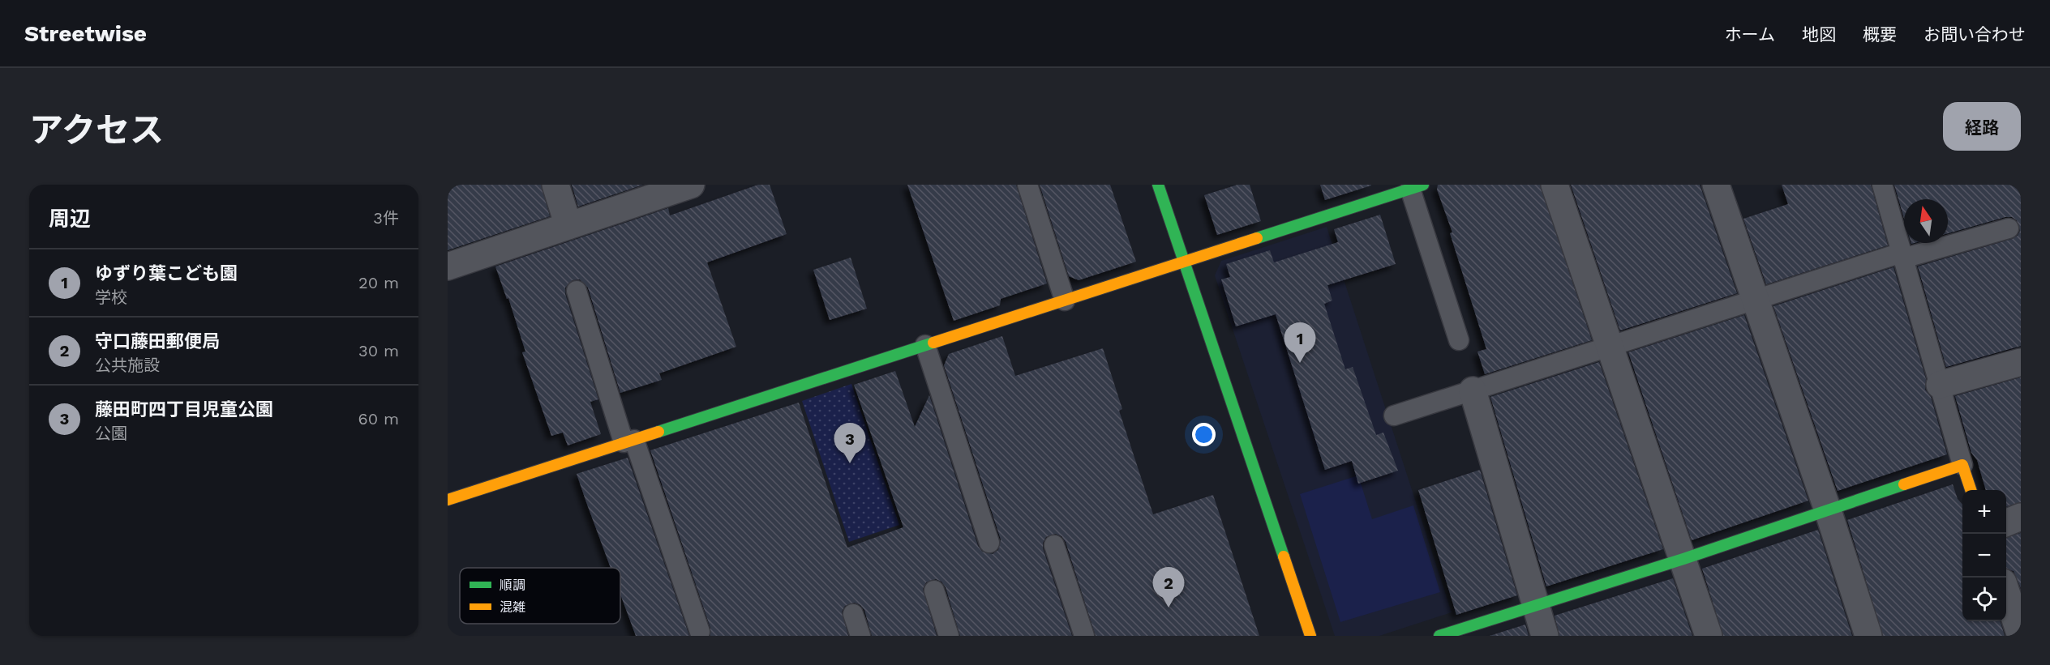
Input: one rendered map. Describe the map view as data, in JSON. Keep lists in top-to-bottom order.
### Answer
{
  "legend": ["順調", "混雑"],
  "north": "top",
  "page": {
    "header": "Streetwise",
    "nav": [
      "ホーム",
      "地図",
      "概要",
      "お問い合わせ"
    ],
    "title": "アクセス",
    "buttons": "経路",
    "heading": ["周辺", "3件"],
    "list": [
      {
        "mark": "1",
        "name": "ゆずり葉こども園",
        "note": "学校",
        "value": "20 m"
      },
      {
        "mark": "2",
        "name": "守口藤田郵便局",
        "note": "公共施設",
        "value": "30 m"
      },
      {
        "mark": "3",
        "name": "藤田町四丁目児童公園",
        "note": "公園",
        "value": "60 m"
      }
    ],
    "pins": ["1", "3", "2"],
    "map_buttons": ["+", "−"]
  }
}
